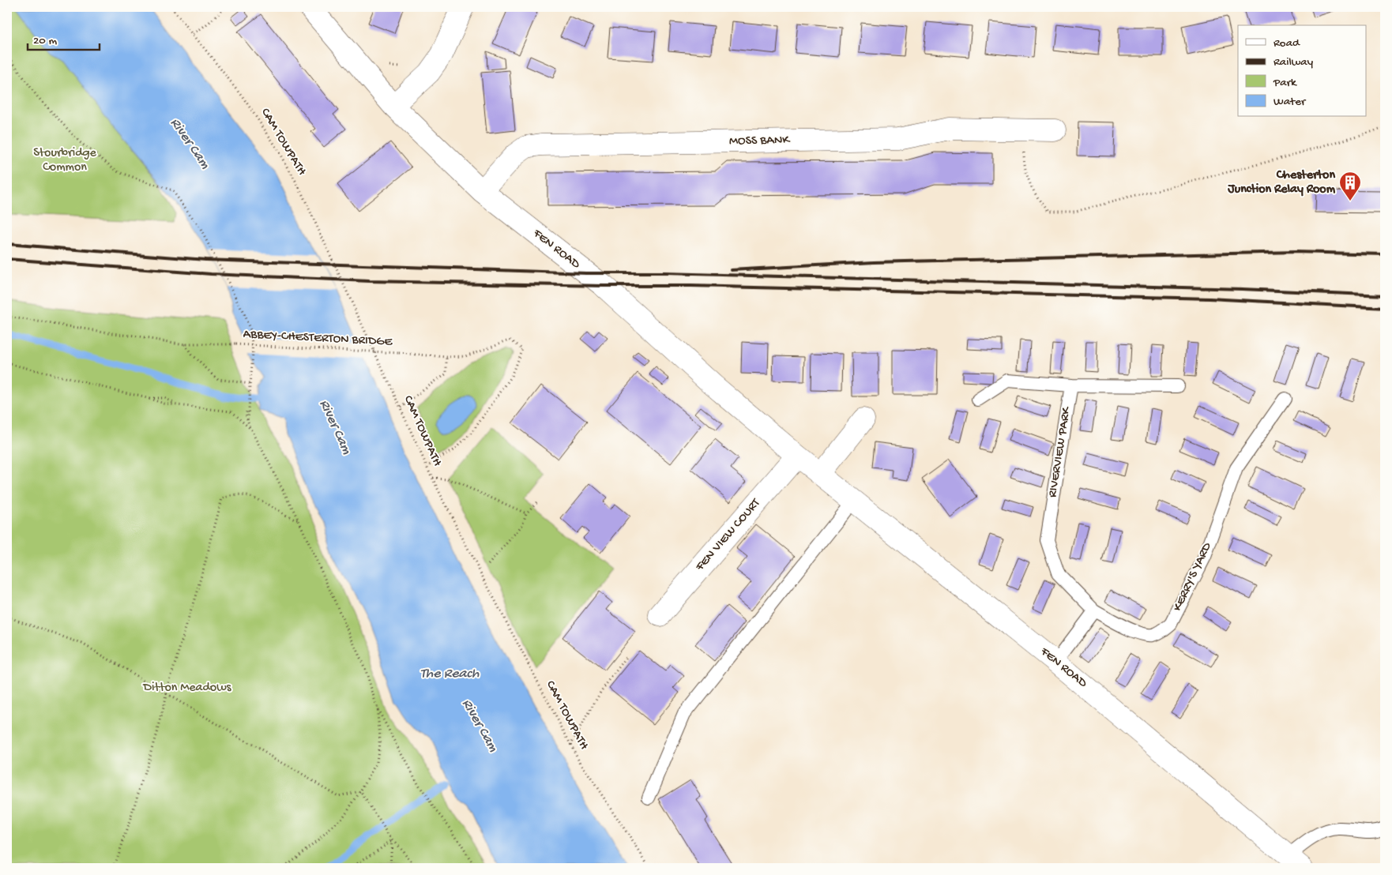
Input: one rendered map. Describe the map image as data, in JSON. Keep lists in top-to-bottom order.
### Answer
{
  "streets": {
    "street": ["MOSS BANK", "FEN ROAD", "FEN VIEW COURT"],
    "lane": ["RIVERVIEW PARK", "KERRY'S YARD"],
    "path": ["CAM TOWPATH", "ABBEY-CHESTERTON BRIDGE"]
  },
  "crossings": [
    ["MOSS BANK", "FEN ROAD"],
    ["CAM TOWPATH", "ABBEY-CHESTERTON BRIDGE"],
    ["FEN ROAD", "FEN VIEW COURT"],
    ["RIVERVIEW PARK", "KERRY'S YARD"]
  ],
  "water": ["River Cam", "The Reach"],
  "parks": ["Stourbridge Common", "Ditton Meadows"],
  "places": {
    "building": ["Chesterton Junction Relay Room"]
  },
  "legend": [
    "Road",
    "Railway",
    "Park",
    "Water"
  ],
  "scale_bar": "20 m"
}
